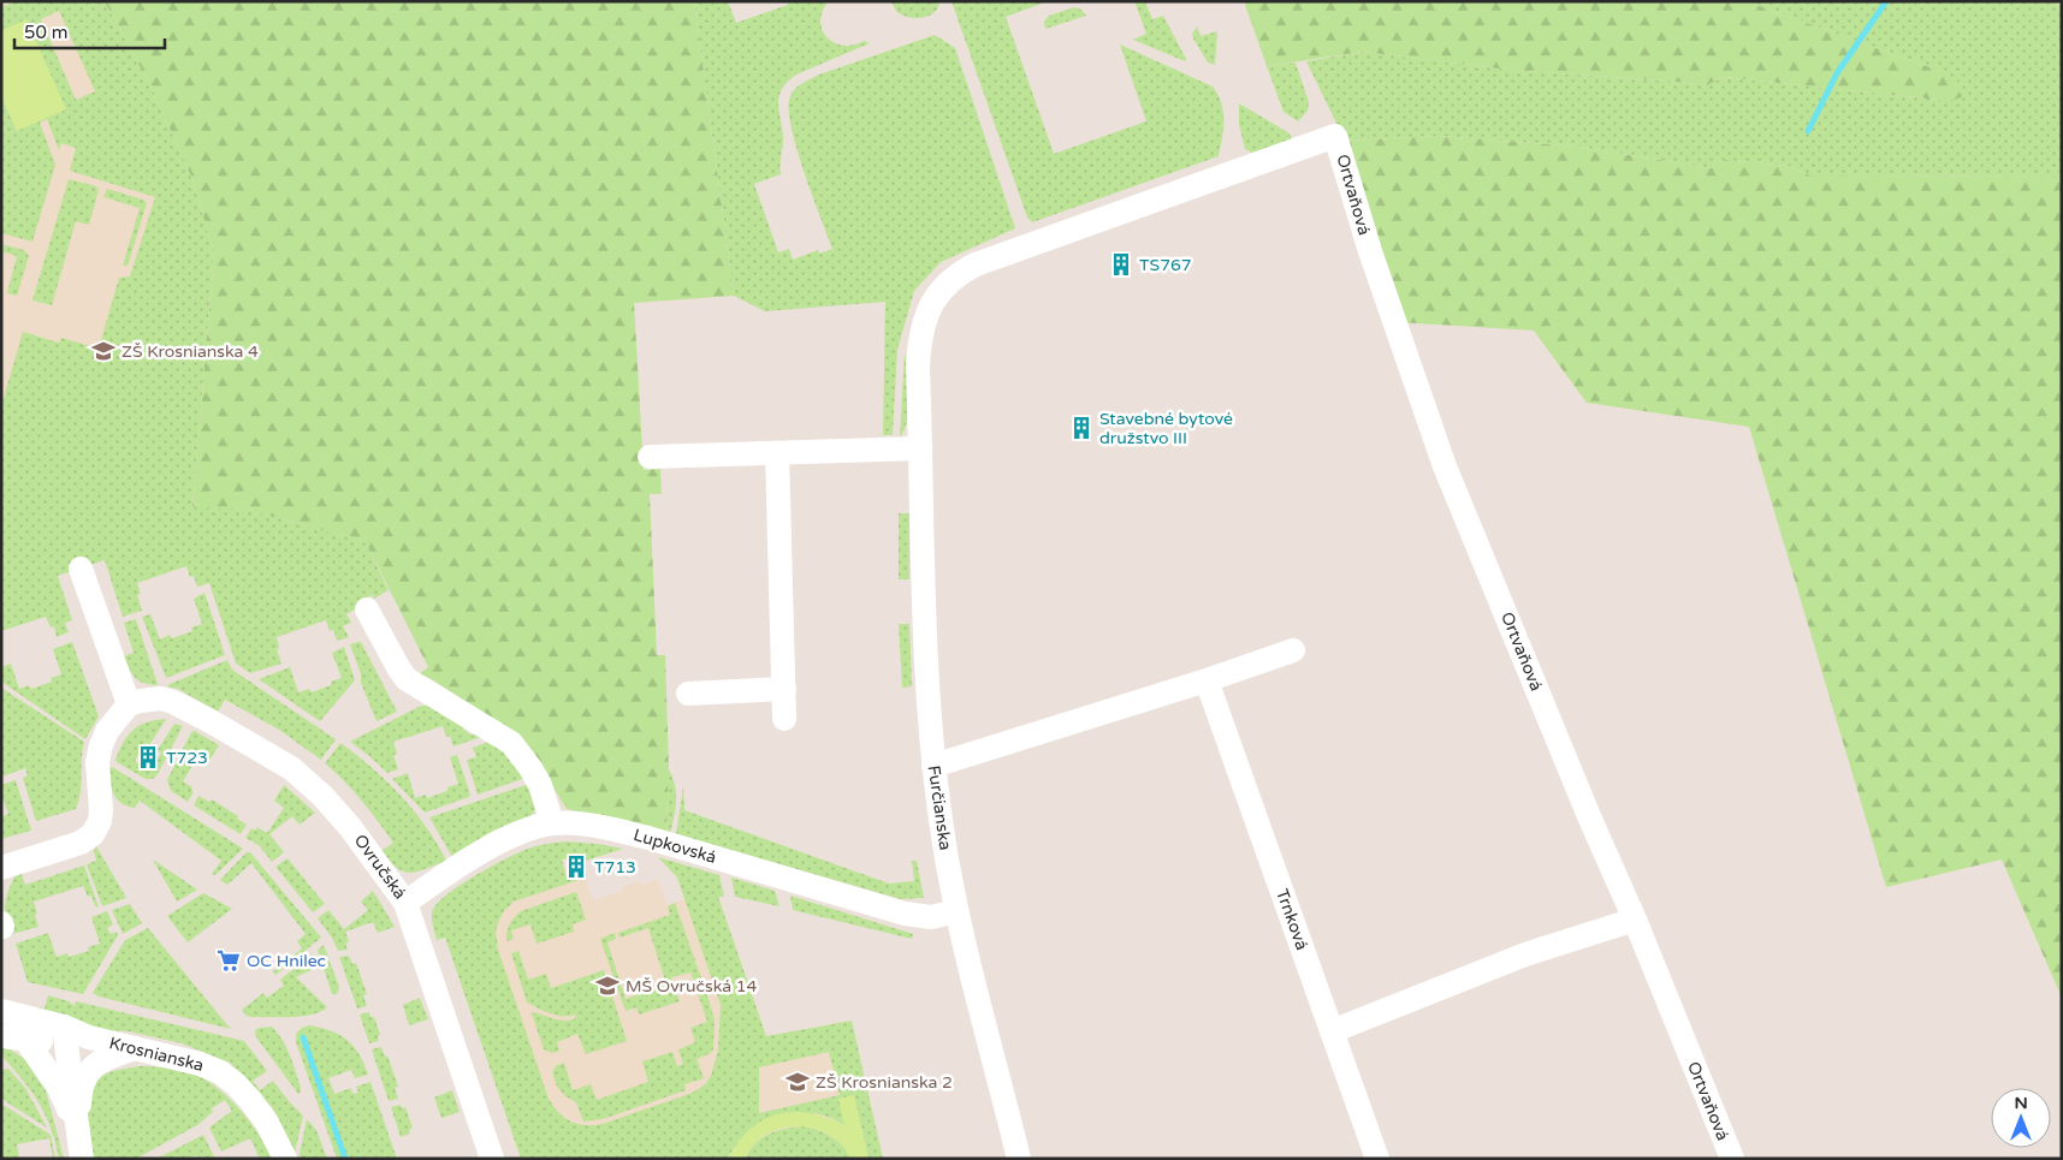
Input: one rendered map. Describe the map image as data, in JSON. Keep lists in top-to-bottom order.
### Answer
{
  "streets": {
    "street": [
      "Ortvaňová",
      "Furčianska",
      "Lupkovská",
      "Ovručská",
      "Trnková",
      "Krosnianska"
    ]
  },
  "crossings": [
    ["Ortvaňová", "Furčianska"],
    ["Furčianska", "Lupkovská"],
    ["Lupkovská", "Ovručská"]
  ],
  "places": {
    "building": [
      "TS767",
      "Stavebné bytové družstvo III",
      "T723",
      "T713"
    ],
    "school or university": ["ZŠ Krosnianska 4", "MŠ Ovručská 14", "ZŠ Krosnianska 2"],
    "supermarket": ["OC Hnilec"]
  },
  "scale_bar": "50 m",
  "north": "top"
}
